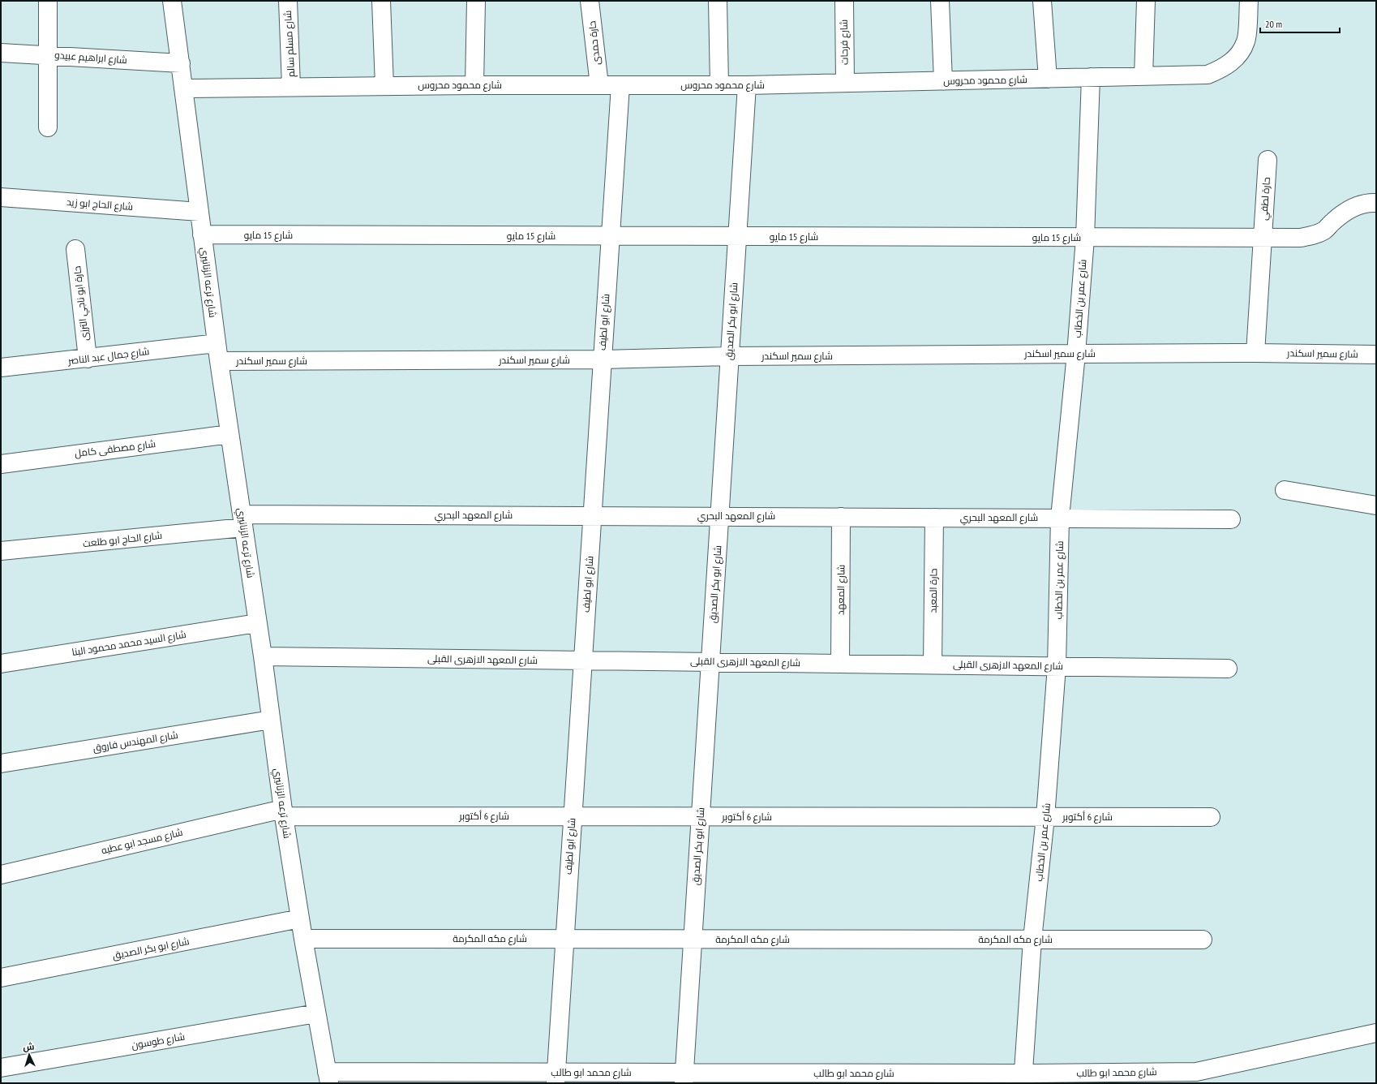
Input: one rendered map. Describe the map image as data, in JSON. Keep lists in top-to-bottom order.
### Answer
{
  "streets": {
    "street": [
      "شارع فرحات",
      "حارة حمدى",
      "شارع مسلم سالم",
      "شارع ابراهيم عبيدو",
      "شارع محمود محروس",
      "حارة لطفي",
      "شارع الحاج ابو زيد",
      "شارع 15 مايو",
      "شارع ترعه الزنانيري",
      "شارع عمر بن الخطاب",
      "حارة ابو ناجي الترزى",
      "شارع ابو بكر الصديق",
      "شارع ابو لطيف",
      "شارع سمير اسكندر",
      "شارع جمال عبد الناصر",
      "شارع مصطفى كامل",
      "شارع المعهد البحري",
      "شارع الحاج ابو طلعت",
      "شارع المعهد",
      "حارة المعبد",
      "شارع السيد محمد محمود البنا",
      "شارع المعهد الازهرى القبلى",
      "شارع المهندس فاروق",
      "شارع 6 أكتوبر",
      "شارع مسجد ابو عطيه",
      "شارع مكه المكرمة",
      "شارع طوسون",
      "شارع محمد ابو طالب"
    ]
  },
  "crossings": [
    ["شارع فرحات", "شارع محمود محروس"],
    ["حارة حمدى", "شارع محمود محروس"],
    ["شارع مسلم سالم", "شارع محمود محروس"],
    ["شارع ابراهيم عبيدو", "شارع ترعه الزنانيري"],
    ["شارع محمود محروس", "شارع ترعه الزنانيري"],
    ["شارع محمود محروس", "شارع عمر بن الخطاب"],
    ["شارع محمود محروس", "شارع ابو بكر الصديق"],
    ["شارع محمود محروس", "شارع ابو لطيف"],
    ["حارة لطفي", "شارع 15 مايو"],
    ["حارة لطفي", "شارع سمير اسكندر"],
    ["شارع الحاج ابو زيد", "شارع ترعه الزنانيري"],
    ["شارع 15 مايو", "شارع ترعه الزنانيري"],
    ["شارع 15 مايو", "شارع عمر بن الخطاب"],
    ["شارع 15 مايو", "شارع ابو بكر الصديق"],
    ["شارع 15 مايو", "شارع ابو لطيف"],
    ["شارع ترعه الزنانيري", "شارع ابو بكر الصديق"],
    ["شارع ترعه الزنانيري", "شارع سمير اسكندر"],
    ["شارع ترعه الزنانيري", "شارع جمال عبد الناصر"],
    ["شارع ترعه الزنانيري", "شارع مصطفى كامل"],
    ["شارع ترعه الزنانيري", "شارع المعهد البحري"],
    ["شارع ترعه الزنانيري", "شارع الحاج ابو طلعت"],
    ["شارع ترعه الزنانيري", "شارع السيد محمد محمود البنا"],
    ["شارع ترعه الزنانيري", "شارع المعهد الازهرى القبلى"],
    ["شارع ترعه الزنانيري", "شارع المهندس فاروق"],
    ["شارع ترعه الزنانيري", "شارع 6 أكتوبر"],
    ["شارع ترعه الزنانيري", "شارع مسجد ابو عطيه"],
    ["شارع ترعه الزنانيري", "شارع مكه المكرمة"],
    ["شارع ترعه الزنانيري", "شارع طوسون"],
    ["شارع ترعه الزنانيري", "شارع محمد ابو طالب"],
    ["شارع عمر بن الخطاب", "شارع سمير اسكندر"],
    ["شارع عمر بن الخطاب", "شارع المعهد البحري"],
    ["شارع عمر بن الخطاب", "شارع المعهد الازهرى القبلى"],
    ["شارع عمر بن الخطاب", "شارع 6 أكتوبر"],
    ["شارع عمر بن الخطاب", "شارع مكه المكرمة"],
    ["شارع عمر بن الخطاب", "شارع محمد ابو طالب"],
    ["حارة ابو ناجي الترزى", "شارع جمال عبد الناصر"],
    ["شارع ابو بكر الصديق", "شارع سمير اسكندر"],
    ["شارع ابو بكر الصديق", "شارع المعهد البحري"],
    ["شارع ابو بكر الصديق", "شارع المعهد الازهرى القبلى"],
    ["شارع ابو بكر الصديق", "شارع 6 أكتوبر"],
    ["شارع ابو بكر الصديق", "شارع مكه المكرمة"],
    ["شارع ابو بكر الصديق", "شارع محمد ابو طالب"],
    ["شارع ابو لطيف", "شارع سمير اسكندر"],
    ["شارع ابو لطيف", "شارع المعهد البحري"],
    ["شارع ابو لطيف", "شارع المعهد الازهرى القبلى"],
    ["شارع ابو لطيف", "شارع 6 أكتوبر"],
    ["شارع ابو لطيف", "شارع مكه المكرمة"],
    ["شارع ابو لطيف", "شارع محمد ابو طالب"],
    ["شارع المعهد البحري", "شارع الحاج ابو طلعت"],
    ["شارع المعهد البحري", "شارع المعهد"],
    ["شارع المعهد البحري", "حارة المعبد"],
    ["شارع المعهد", "شارع المعهد الازهرى القبلى"],
    ["حارة المعبد", "شارع المعهد الازهرى القبلى"],
    ["شارع 6 أكتوبر", "شارع مسجد ابو عطيه"]
  ],
  "scale_bar": "20 m",
  "north": "top"
}
